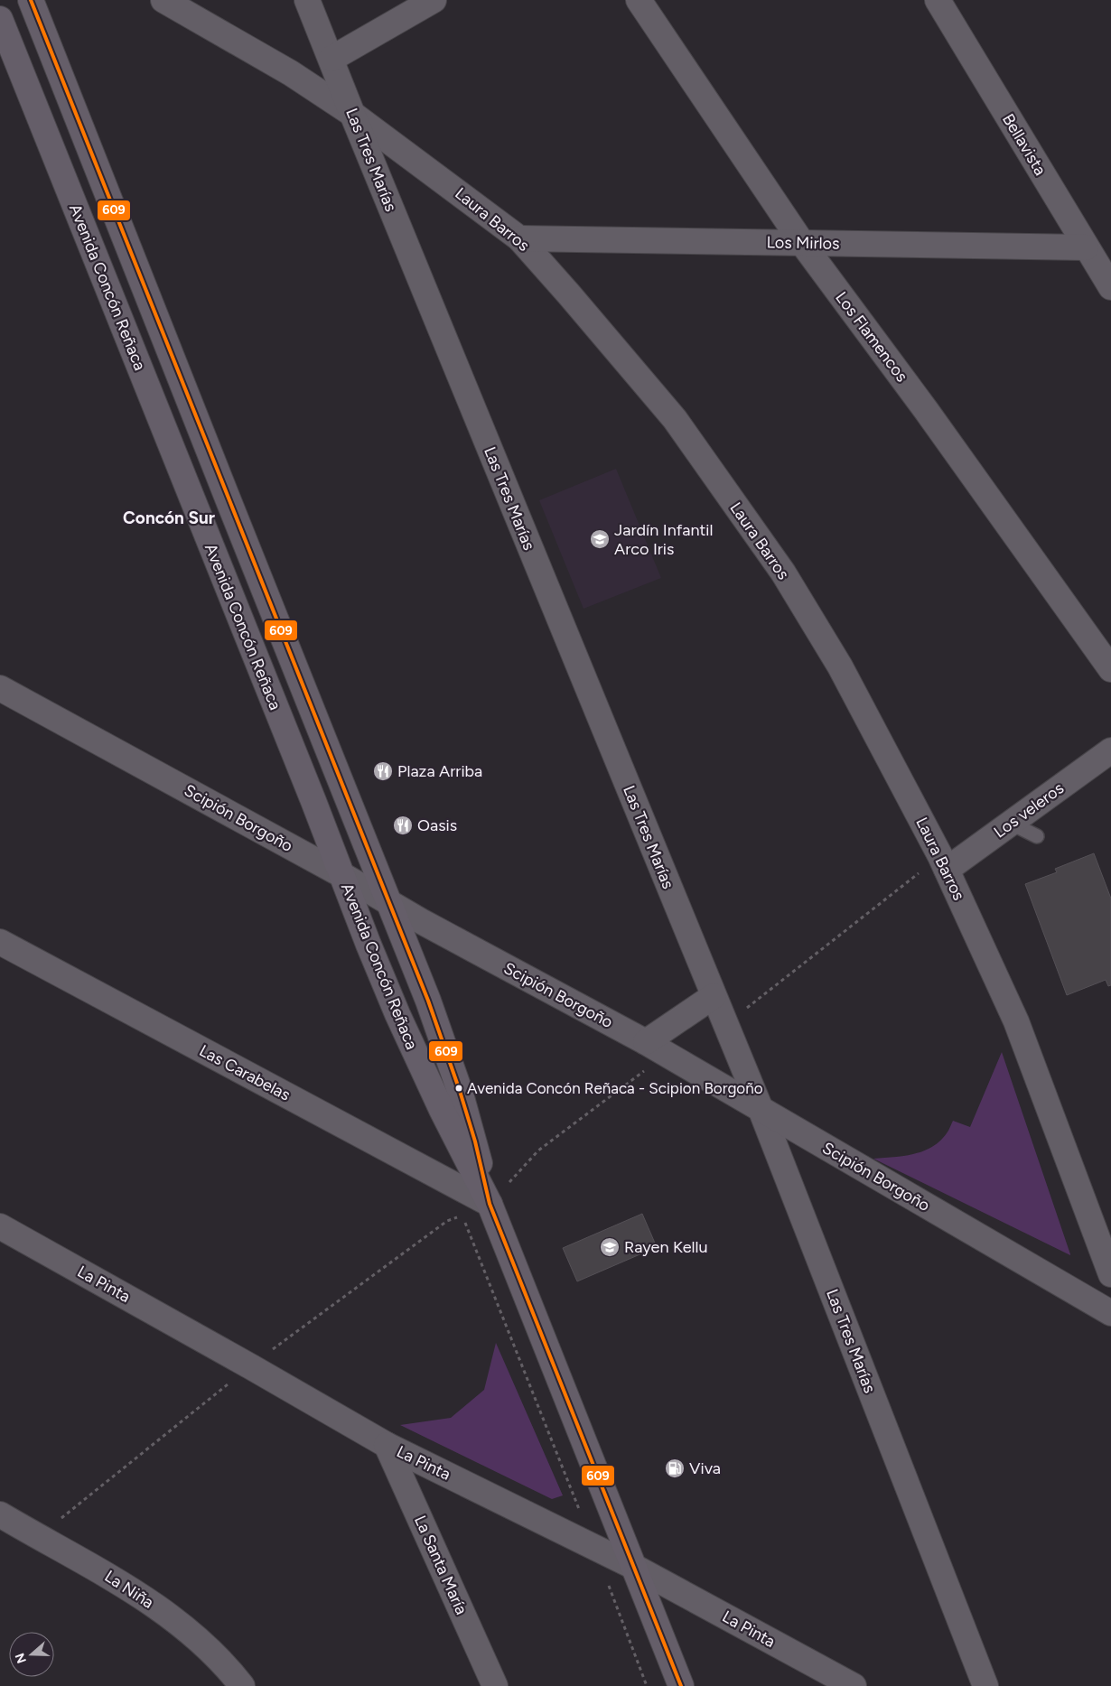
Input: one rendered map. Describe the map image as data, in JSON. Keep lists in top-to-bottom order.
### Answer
{
  "streets": {
    "main road": ["Avenida Concón Reñaca"],
    "street": [
      "Bellavista",
      "Las Tres Marías",
      "Laura Barros",
      "Los Mirlos",
      "Los Flamencos",
      "Los veleros",
      "Scipión Borgoño",
      "Las Carabelas",
      "La Pinta",
      "La Santa María",
      "La Niña"
    ]
  },
  "crossings": [
    ["Bellavista", "Los Mirlos"],
    ["Las Tres Marías", "Laura Barros"],
    ["Las Tres Marías", "Scipión Borgoño"],
    ["Laura Barros", "Los Mirlos"],
    ["Laura Barros", "Los veleros"],
    ["Los Mirlos", "Los Flamencos"],
    ["Avenida Concón Reñaca", "Scipión Borgoño"],
    ["Avenida Concón Reñaca", "Las Carabelas"],
    ["Avenida Concón Reñaca", "La Pinta"],
    ["La Pinta", "La Santa María"]
  ],
  "districts": ["Concón Sur"],
  "places": {
    "school or university": ["Jardín Infantil Arco Iris", "Rayen Kellu"],
    "restaurant": ["Plaza Arriba", "Oasis"],
    "other": ["Avenida Concón Reñaca - Scipion Borgoño"],
    "fuel station": ["Viva"]
  },
  "lines": ["transit line 609"],
  "north": "left"
}
